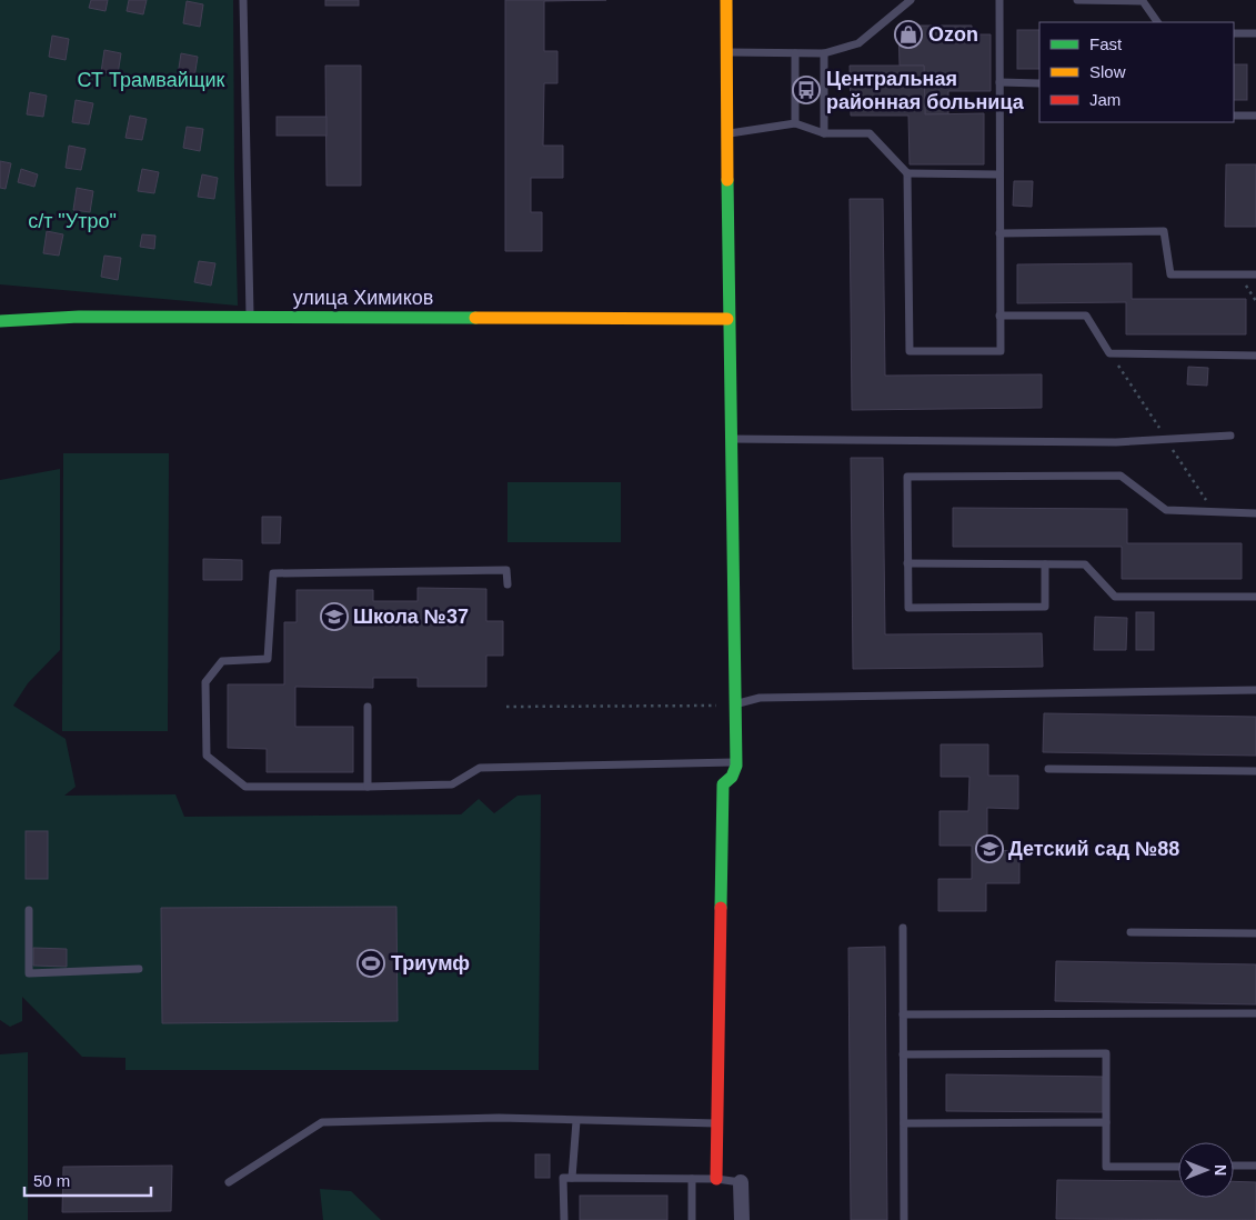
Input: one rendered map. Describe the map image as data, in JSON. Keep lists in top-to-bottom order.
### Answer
{
  "streets": {
    "street": ["улица Химиков"]
  },
  "parks": ["СТ Трамвайщик", "с/т \"Утро\""],
  "places": {
    "shop": ["Ozon"],
    "bus stop": ["Центральная районная больница"],
    "school or university": ["Школа №37", "Детский сад №88"],
    "sports": ["Триумф"]
  },
  "legend": ["Fast", "Slow", "Jam"],
  "scale_bar": "50 m",
  "north": "right"
}
